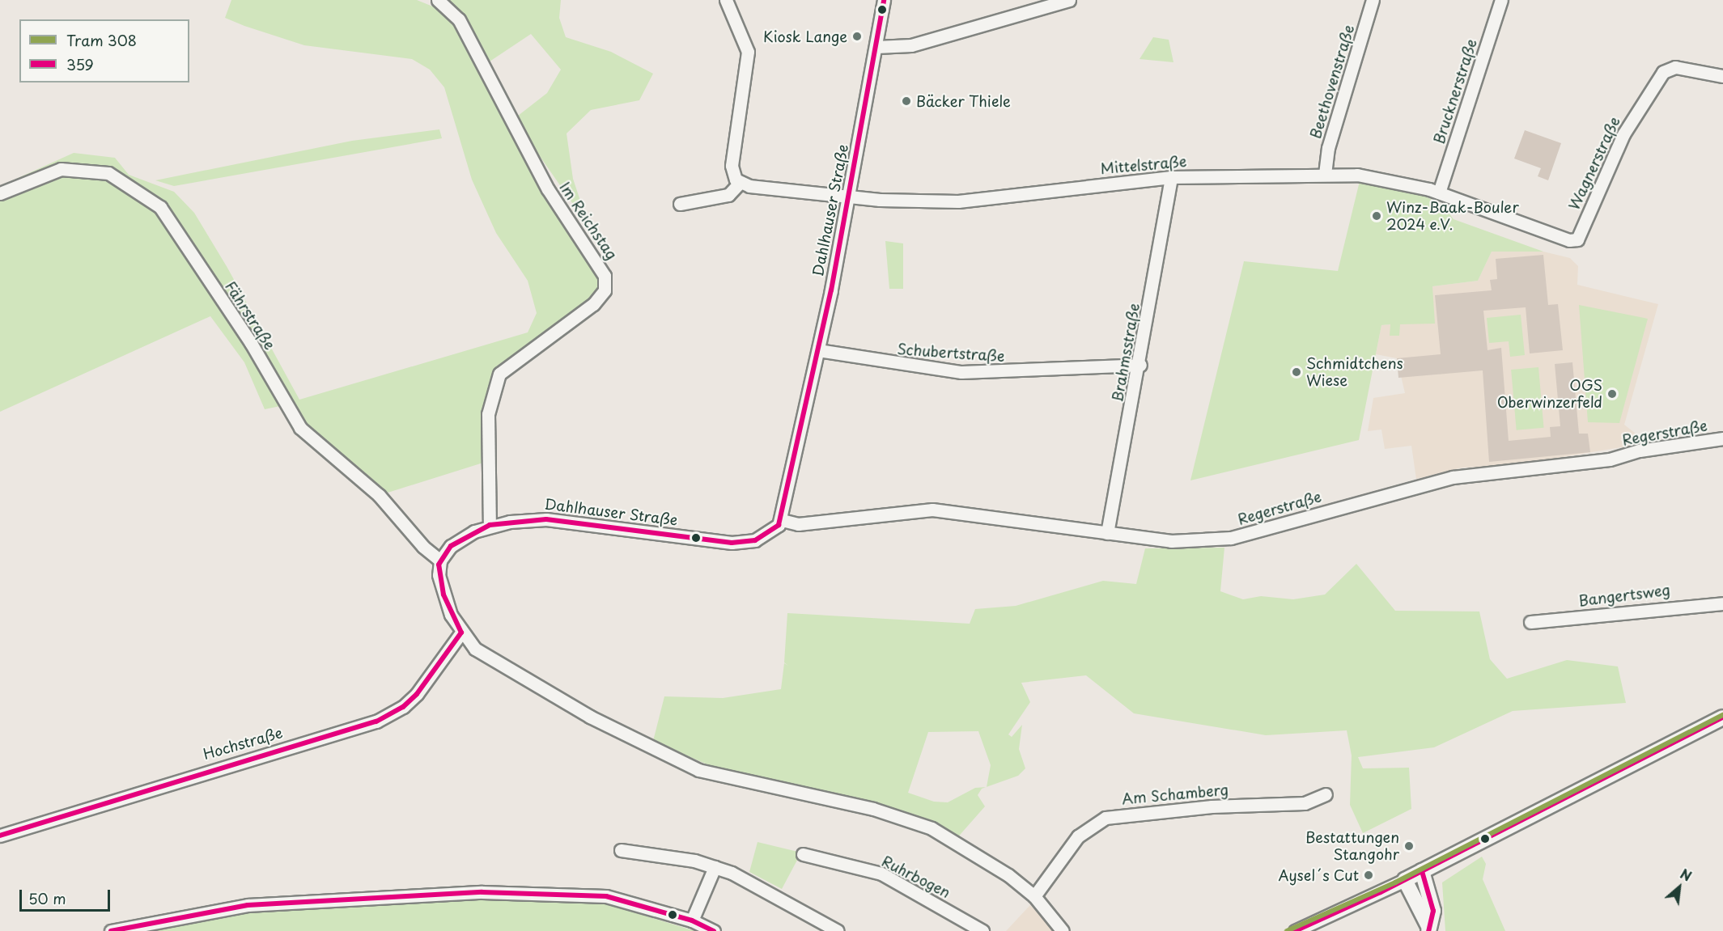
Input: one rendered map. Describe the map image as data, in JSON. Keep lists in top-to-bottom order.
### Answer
{
  "streets": {
    "street": [
      "Beethovenstraße",
      "Brucknerstraße",
      "Wagnerstraße",
      "Mittelstraße",
      "Dahlhauser Straße",
      "Im Reichstag",
      "Fährstraße",
      "Schubertstraße",
      "Brahmsstraße",
      "Regerstraße",
      "Bangertsweg",
      "Hochstraße",
      "Am Schamberg",
      "Ruhrbogen"
    ]
  },
  "crossings": [
    ["Beethovenstraße", "Mittelstraße"],
    ["Brucknerstraße", "Wagnerstraße"],
    ["Brucknerstraße", "Mittelstraße"],
    ["Wagnerstraße", "Mittelstraße"],
    ["Mittelstraße", "Dahlhauser Straße"],
    ["Mittelstraße", "Brahmsstraße"],
    ["Dahlhauser Straße", "Im Reichstag"],
    ["Dahlhauser Straße", "Fährstraße"],
    ["Dahlhauser Straße", "Schubertstraße"],
    ["Dahlhauser Straße", "Regerstraße"],
    ["Schubertstraße", "Brahmsstraße"],
    ["Brahmsstraße", "Regerstraße"]
  ],
  "places": [
    "Kiosk Lange",
    "Bäcker Thiele",
    "Winz-Baak-Bouler 2024 e.V.",
    "Schmidtchens Wiese",
    "OGS Oberwinzerfeld",
    "Bestattungen Stangohr",
    "Aysel´s Cut"
  ],
  "lines": ["transit line 359", "tram line 308"],
  "legend": ["Tram 308", "359"],
  "scale_bar": "50 m",
  "north": "top right"
}
